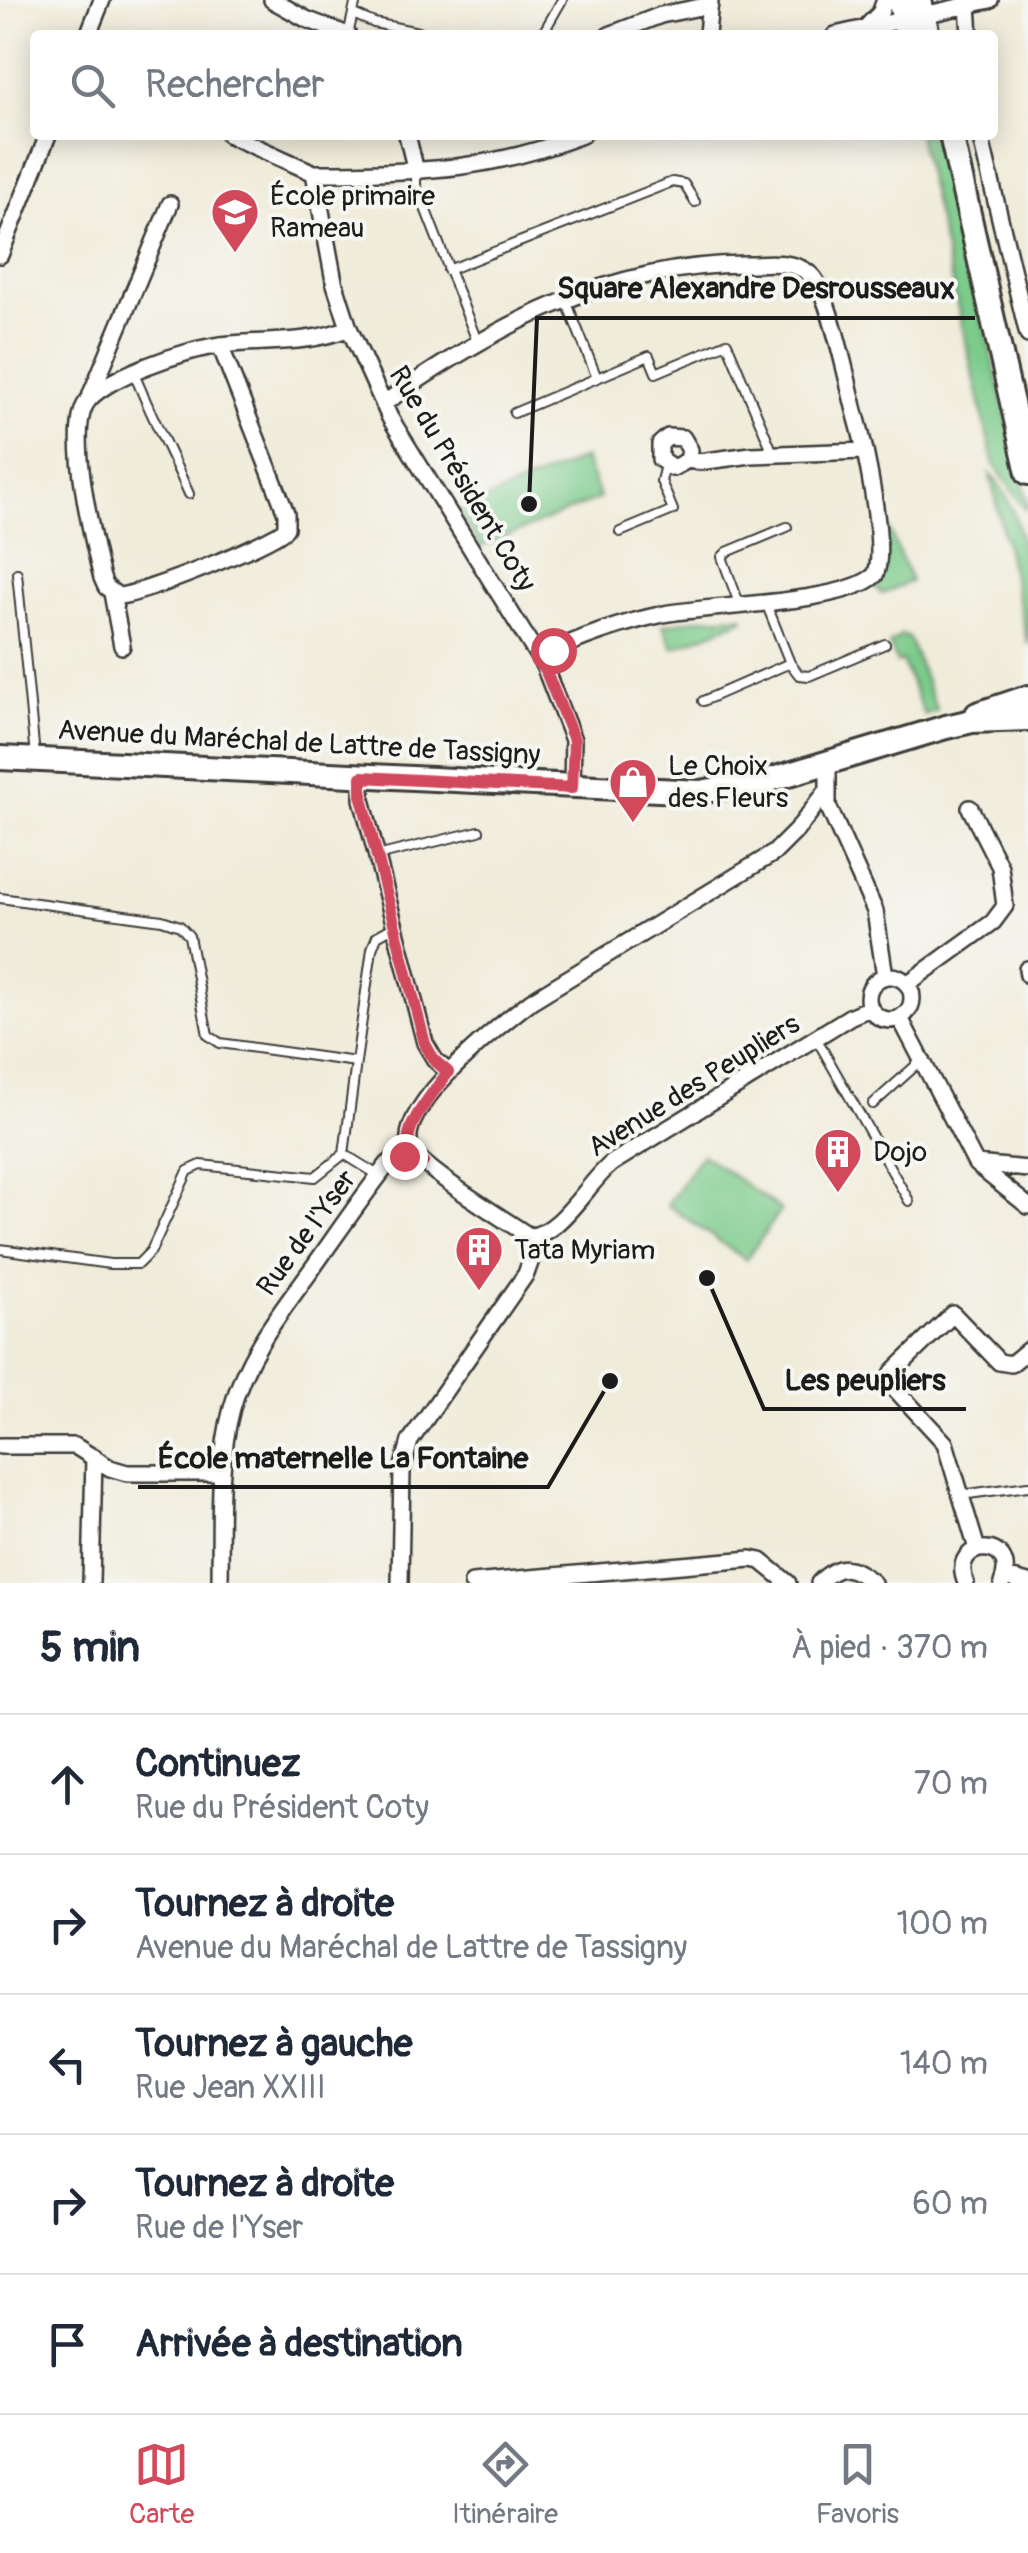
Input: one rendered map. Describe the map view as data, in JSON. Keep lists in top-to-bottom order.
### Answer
{
  "streets": {
    "main road": ["Avenue du Maréchal de Lattre de Tassigny"],
    "street": ["Rue du Président Coty", "Avenue des Peupliers", "Rue de l'Yser"]
  },
  "crossings": [
    ["Rue du Président Coty", "Avenue du Maréchal de Lattre de Tassigny"]
  ],
  "places": {
    "school or university": ["École primaire Rameau"],
    "other": ["Square Alexandre Desrousseaux", "Les peupliers", "École maternelle La Fontaine"],
    "shop": ["Le Choix des Fleurs"],
    "building": ["Dojo", "Tata Myriam"]
  },
  "page": {
    "search": "Rechercher",
    "heading": ["5 min", "À pied · 370 m"],
    "list": [
      ["Continuez", "Rue du Président Coty", "70 m"],
      ["Tournez à droite", "Avenue du Maréchal de Lattre de Tassigny", "100 m"],
      ["Tournez à gauche", "Rue Jean XXIII", "140 m"],
      ["Tournez à droite", "Rue de l'Yser", "60 m"],
      "Arrivée à destination"
    ],
    "nav": ["Carte", "Itinéraire", "Favoris"]
  }
}
